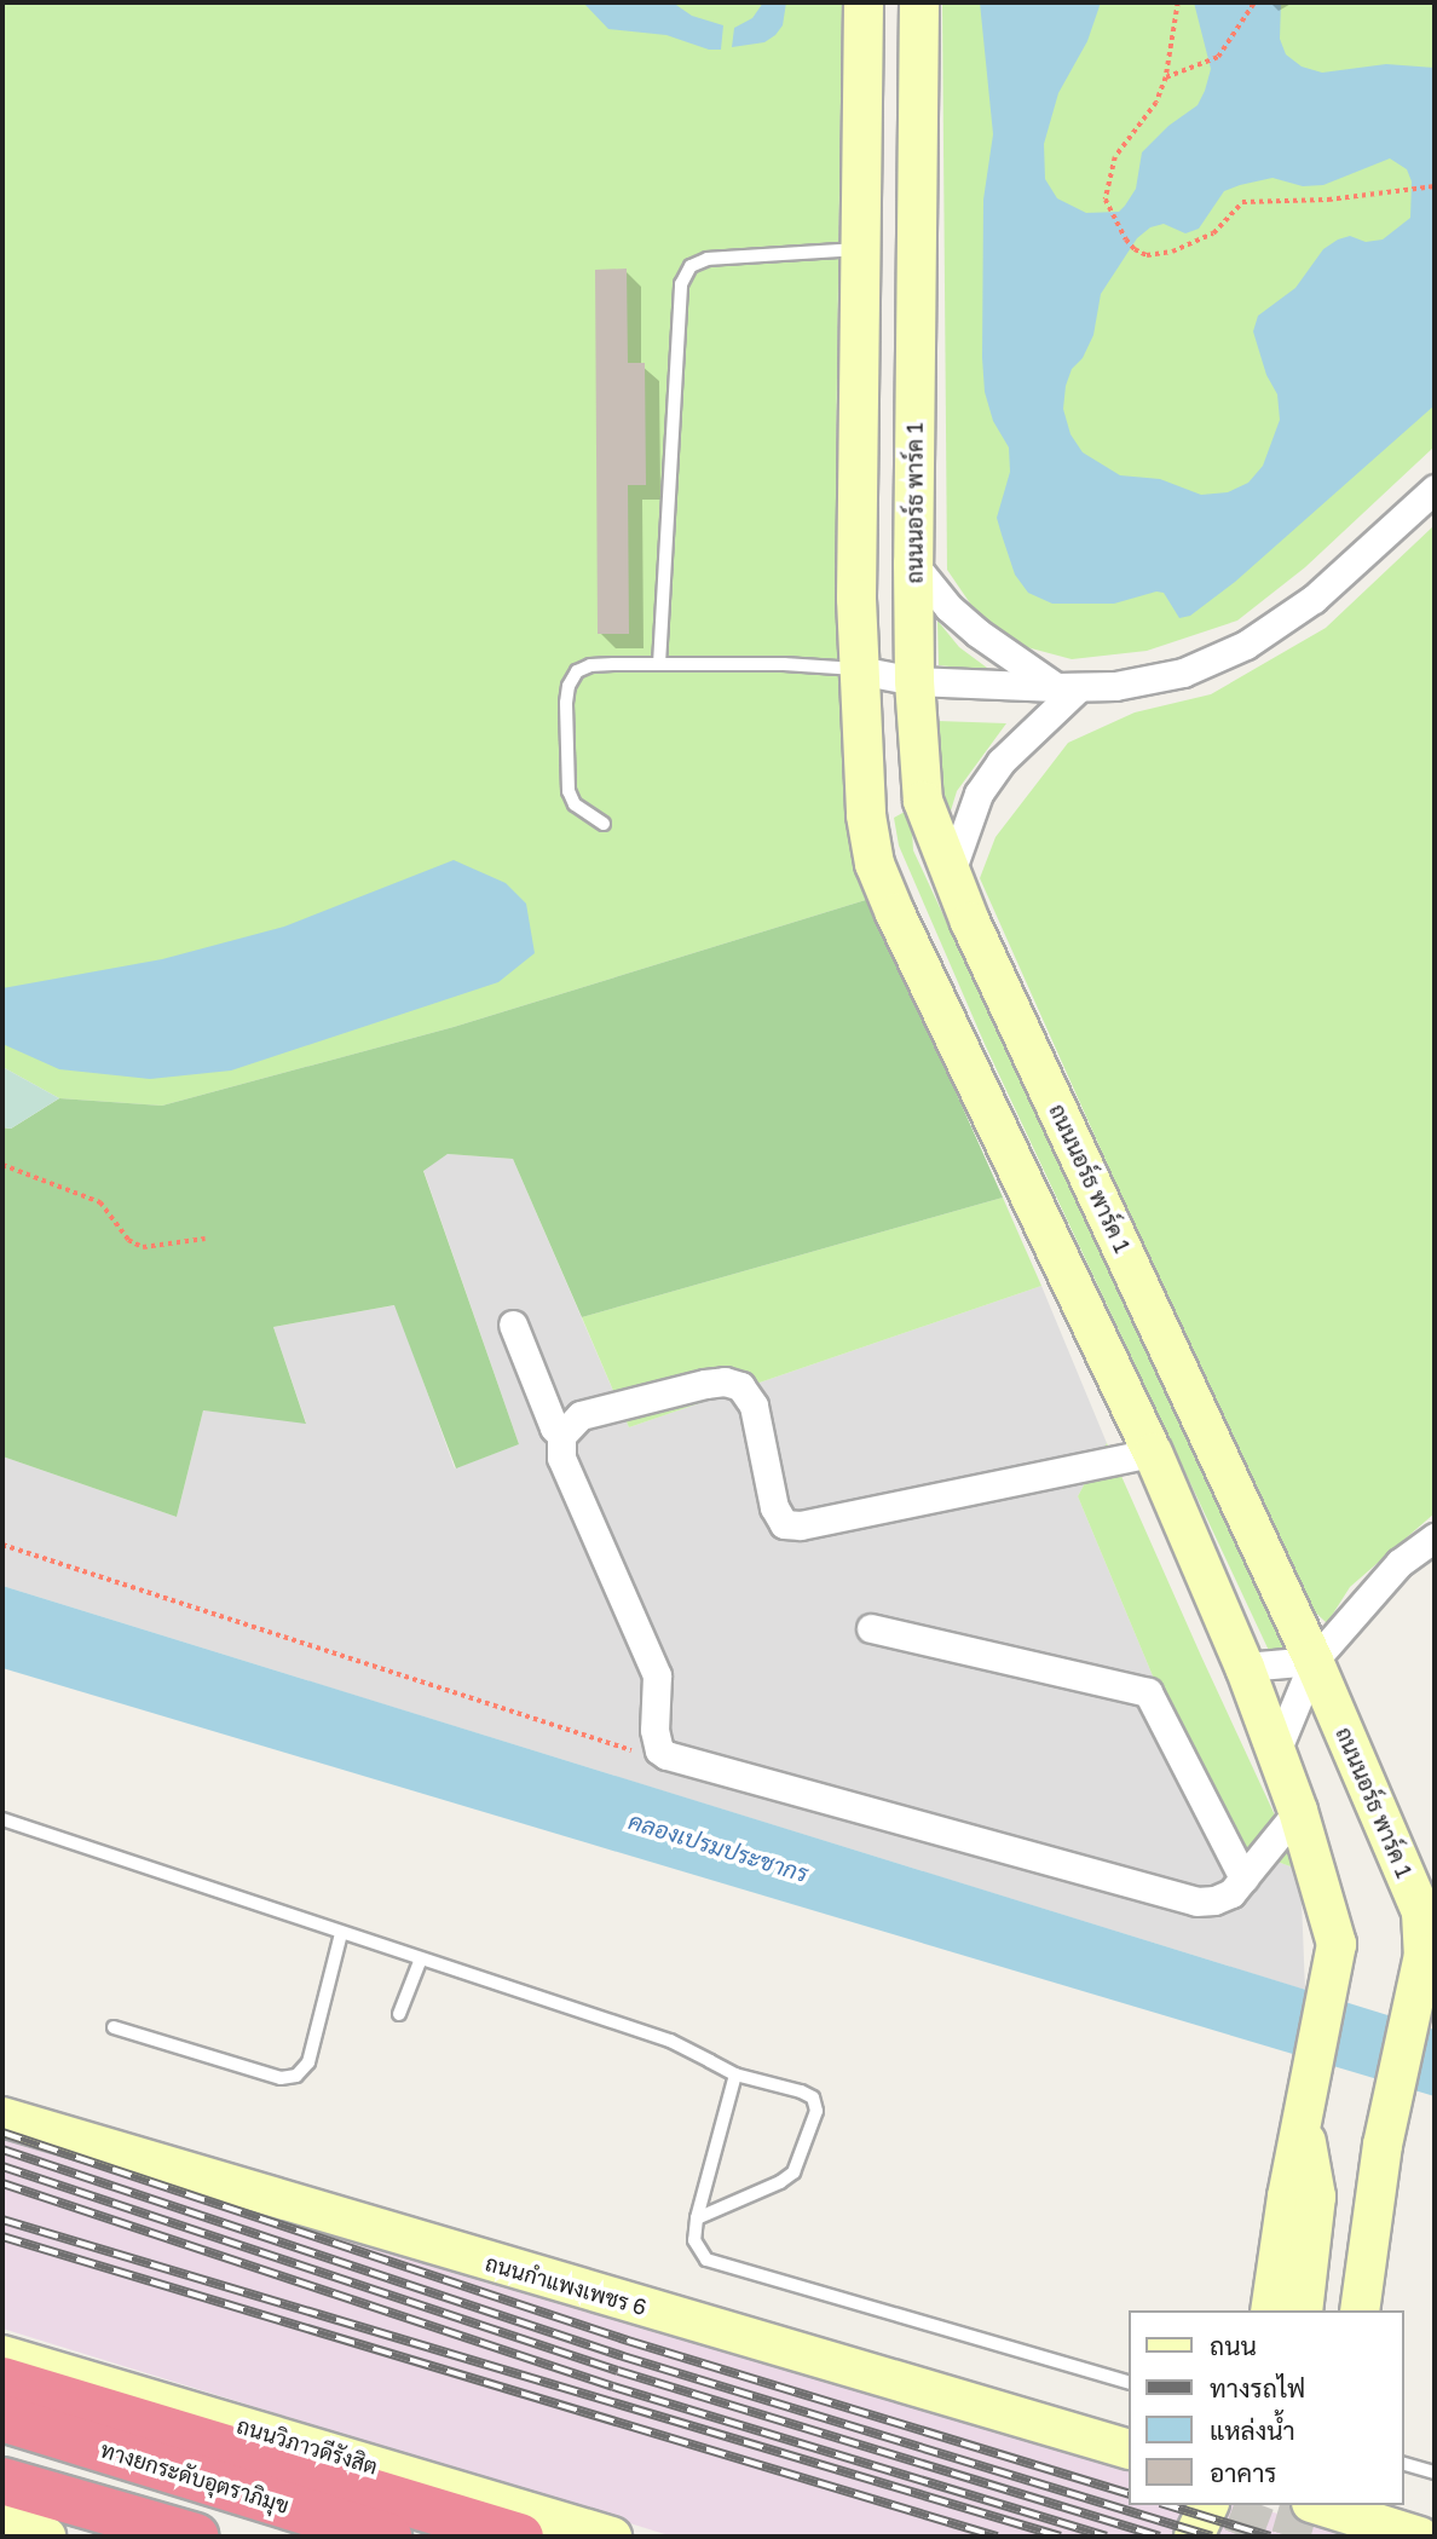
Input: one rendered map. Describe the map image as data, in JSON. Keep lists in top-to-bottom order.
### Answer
{
  "streets": {
    "highway": ["ถนนวิภาวดีรังสิต", "ทางยกระดับอุตราภิมุข"],
    "main road": ["ถนนนอร์ธ พาร์ค 1", "ถนนกำแพงเพชร 6"]
  },
  "water": ["คลองเปรมประชากร"],
  "legend": [
    "ถนน",
    "ทางรถไฟ",
    "แหล่งน้ำ",
    "อาคาร"
  ]
}
